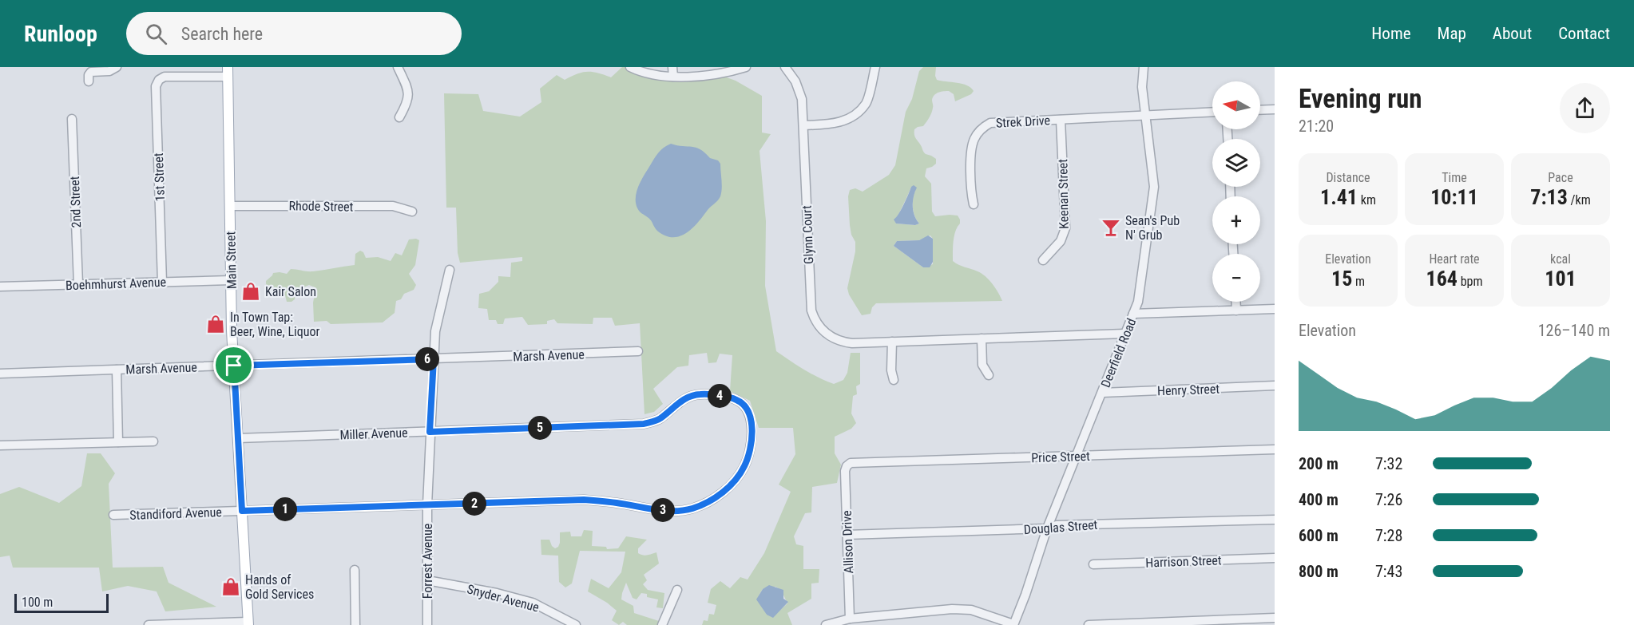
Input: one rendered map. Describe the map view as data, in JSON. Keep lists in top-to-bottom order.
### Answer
{
  "streets": {
    "main road": ["Main Street"],
    "street": [
      "Strek Drive",
      "1st Street",
      "Keenan Street",
      "2nd Street",
      "Rhode Street",
      "Glynn Court",
      "Boehmhurst Avenue",
      "Deerfield Road",
      "Marsh Avenue",
      "Henry Street",
      "Miller Avenue",
      "Price Street",
      "Standiford Avenue",
      "Douglas Street",
      "Allison Drive",
      "Forrest Avenue",
      "Harrison Street",
      "Snyder Avenue"
    ]
  },
  "crossings": [
    ["Strek Drive", "Keenan Street"],
    ["Strek Drive", "Deerfield Road"],
    ["1st Street", "Main Street"],
    ["1st Street", "Boehmhurst Avenue"],
    ["2nd Street", "Boehmhurst Avenue"],
    ["Rhode Street", "Main Street"],
    ["Glynn Court", "Deerfield Road"],
    ["Main Street", "Boehmhurst Avenue"],
    ["Main Street", "Marsh Avenue"],
    ["Main Street", "Miller Avenue"],
    ["Main Street", "Standiford Avenue"],
    ["Deerfield Road", "Henry Street"],
    ["Deerfield Road", "Price Street"],
    ["Deerfield Road", "Douglas Street"],
    ["Marsh Avenue", "Forrest Avenue"],
    ["Miller Avenue", "Standiford Avenue"],
    ["Miller Avenue", "Forrest Avenue"],
    ["Price Street", "Allison Drive"],
    ["Standiford Avenue", "Forrest Avenue"],
    ["Douglas Street", "Allison Drive"],
    ["Forrest Avenue", "Snyder Avenue"]
  ],
  "places": {
    "bar": ["Sean's Pub N' Grub"],
    "shop": ["Kair Salon", "In Town Tap: Beer, Wine, Liquor", "Hands of Gold Services"]
  },
  "scale_bar": "100 m",
  "north": "left",
  "page": {
    "header": "Runloop",
    "search": "Search here",
    "nav": [
      "Home",
      "Map",
      "About",
      "Contact"
    ],
    "heading": ["Evening run", "21:20"],
    "map_buttons": ["+", "−"],
    "stats": [
      ["Distance", "1.41 km"],
      ["Time", "10:11"],
      ["Pace", "7:13 /km"],
      ["Elevation", "15 m"],
      ["Heart rate", "164 bpm"],
      ["kcal", "101"]
    ],
    "chart": ["Elevation", "126–140 m"],
    "pins": [
      "6",
      "4",
      "5",
      "2",
      "1",
      "3"
    ],
    "list": [
      {
        "name": "200 m",
        "note": "7:32"
      },
      {
        "name": "400 m",
        "note": "7:26"
      },
      {
        "name": "600 m",
        "note": "7:28"
      },
      {
        "name": "800 m",
        "note": "7:43"
      }
    ],
    "scale": "100 m"
  }
}
